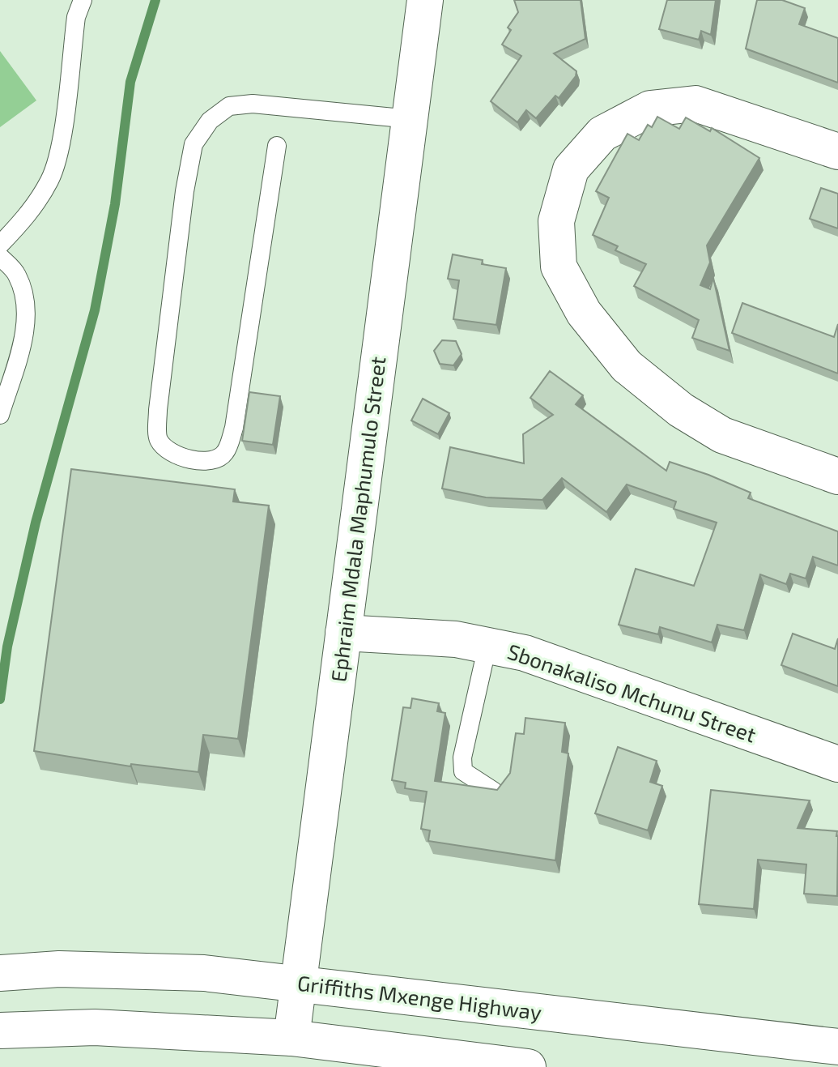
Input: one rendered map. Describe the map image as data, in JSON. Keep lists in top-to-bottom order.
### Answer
{
  "streets": {
    "street": ["Ephraim Mdala Maphumulo Street", "Sbonakaliso Mchunu Street", "Griffiths Mxenge Highway"]
  },
  "crossings": [
    ["Ephraim Mdala Maphumulo Street", "Sbonakaliso Mchunu Street"],
    ["Ephraim Mdala Maphumulo Street", "Griffiths Mxenge Highway"]
  ]
}
